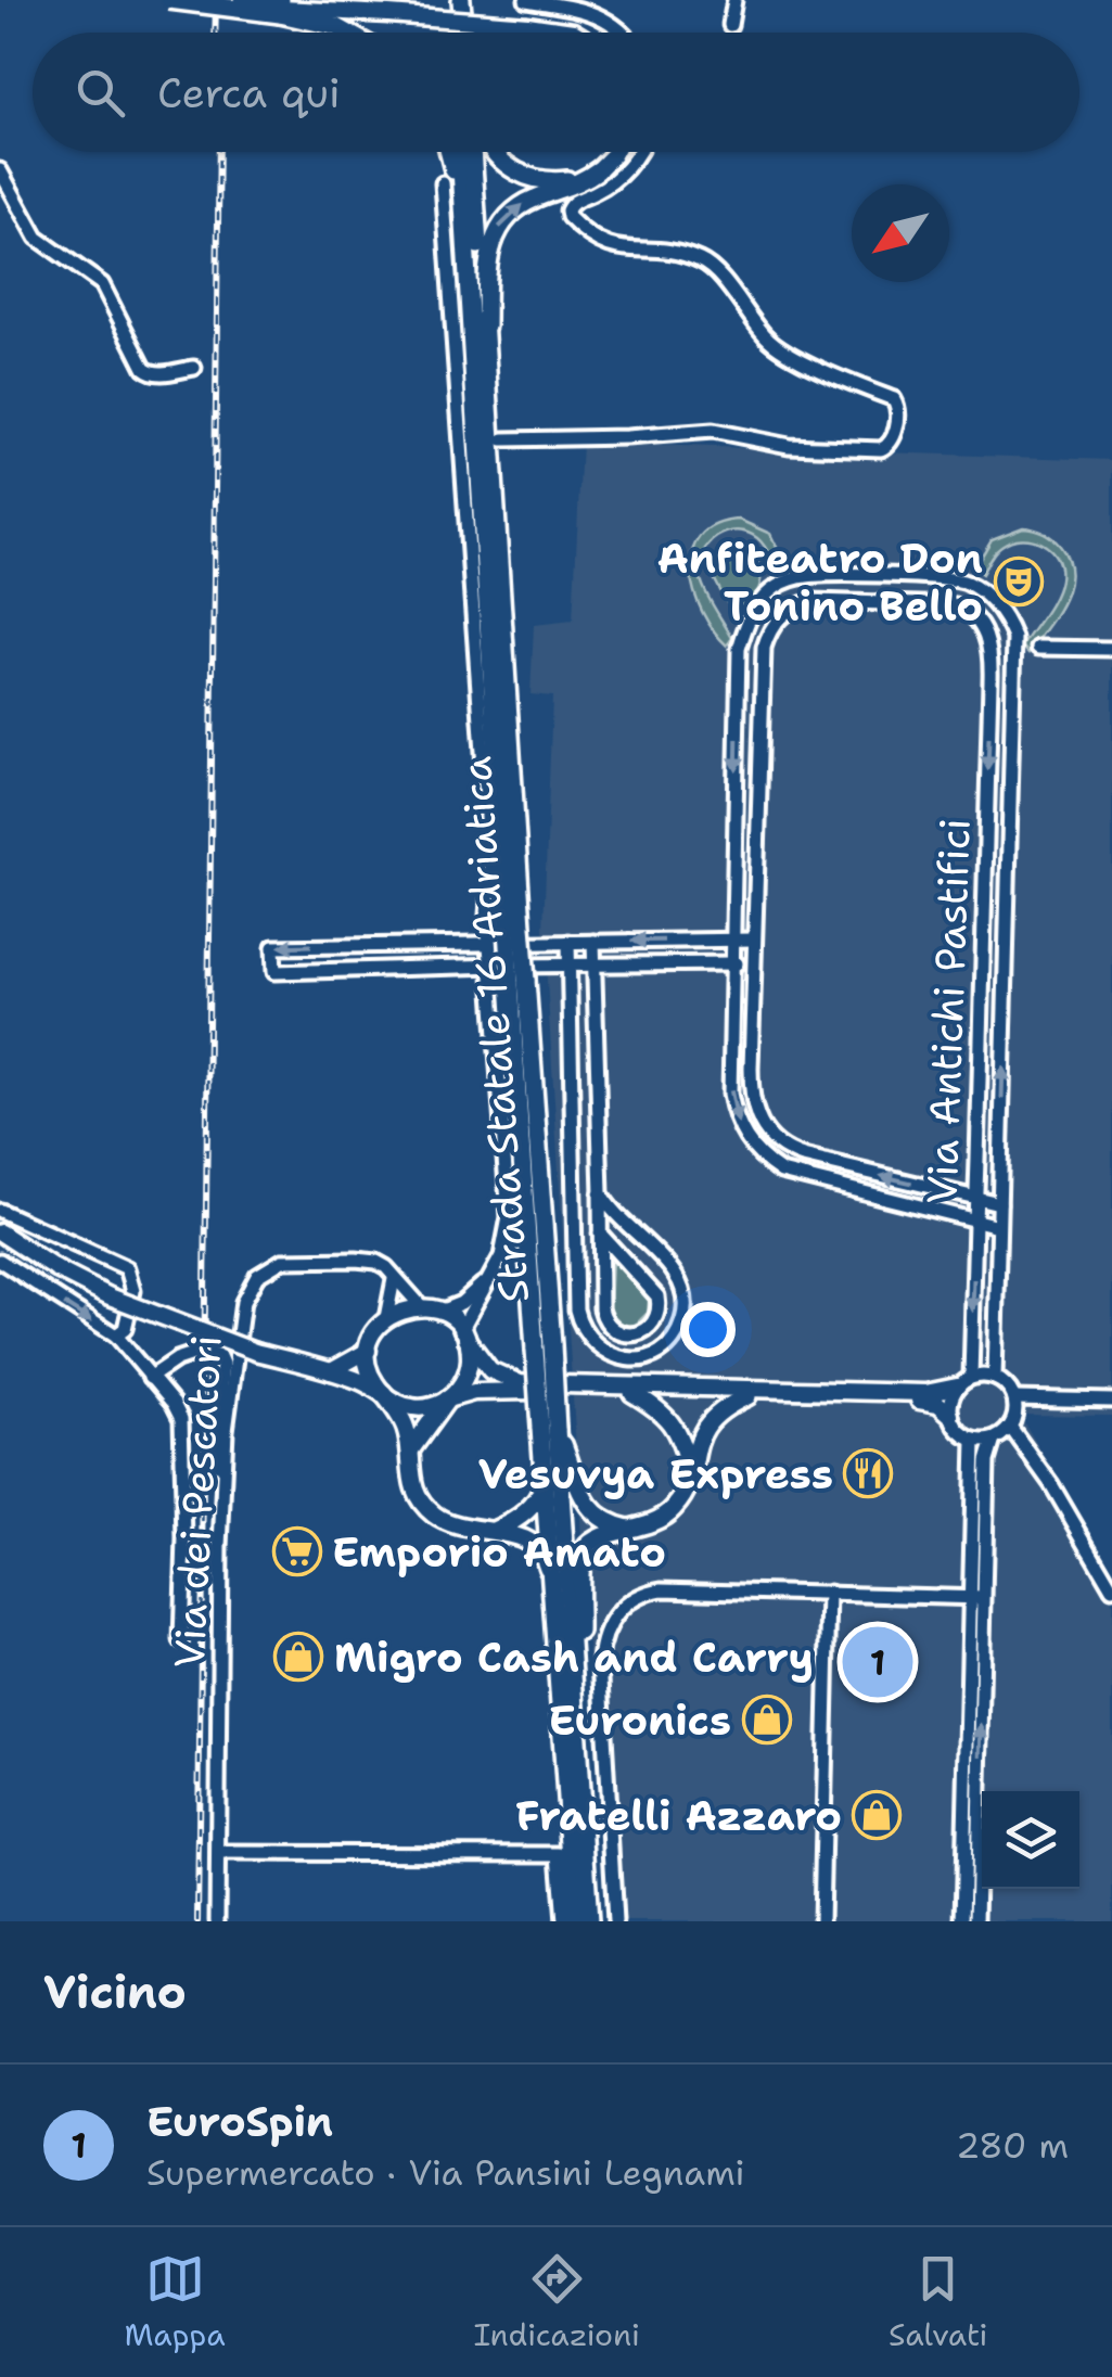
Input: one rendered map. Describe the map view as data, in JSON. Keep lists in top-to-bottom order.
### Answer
{
  "streets": {
    "highway": ["Strada Statale 16 Adriatica"],
    "street": ["Via Antichi Pastifici", "Via dei Pescatori"]
  },
  "places": {
    "theatre": ["Anfiteatro Don Tonino Bello"],
    "restaurant": ["Vesuvya Express"],
    "supermarket": ["Emporio Amato"],
    "shop": ["Migro Cash and Carry", "Euronics", "Fratelli Azzaro"]
  },
  "north": "bottom left",
  "page": {
    "search": "Cerca qui",
    "pins": "1",
    "heading": "Vicino",
    "list": [
      {
        "mark": "1",
        "name": "EuroSpin",
        "note": "Supermercato · Via Pansini Legnami",
        "value": "280 m"
      }
    ],
    "nav": ["Mappa", "Indicazioni", "Salvati"]
  }
}
